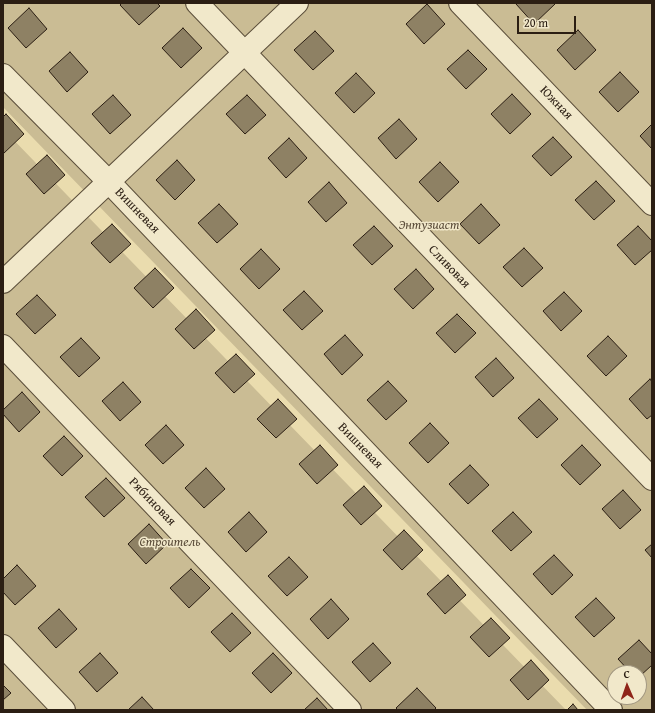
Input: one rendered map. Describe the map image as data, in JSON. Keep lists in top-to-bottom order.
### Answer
{
  "streets": {
    "street": [
      "Южная",
      "Вишневая",
      "Сливовая",
      "Рябиновая"
    ]
  },
  "crossings": [
    ["Вишневая", "Сливовая"]
  ],
  "parks": ["Энтузиаст", "Строитель"],
  "scale_bar": "20 m",
  "north": "top"
}
